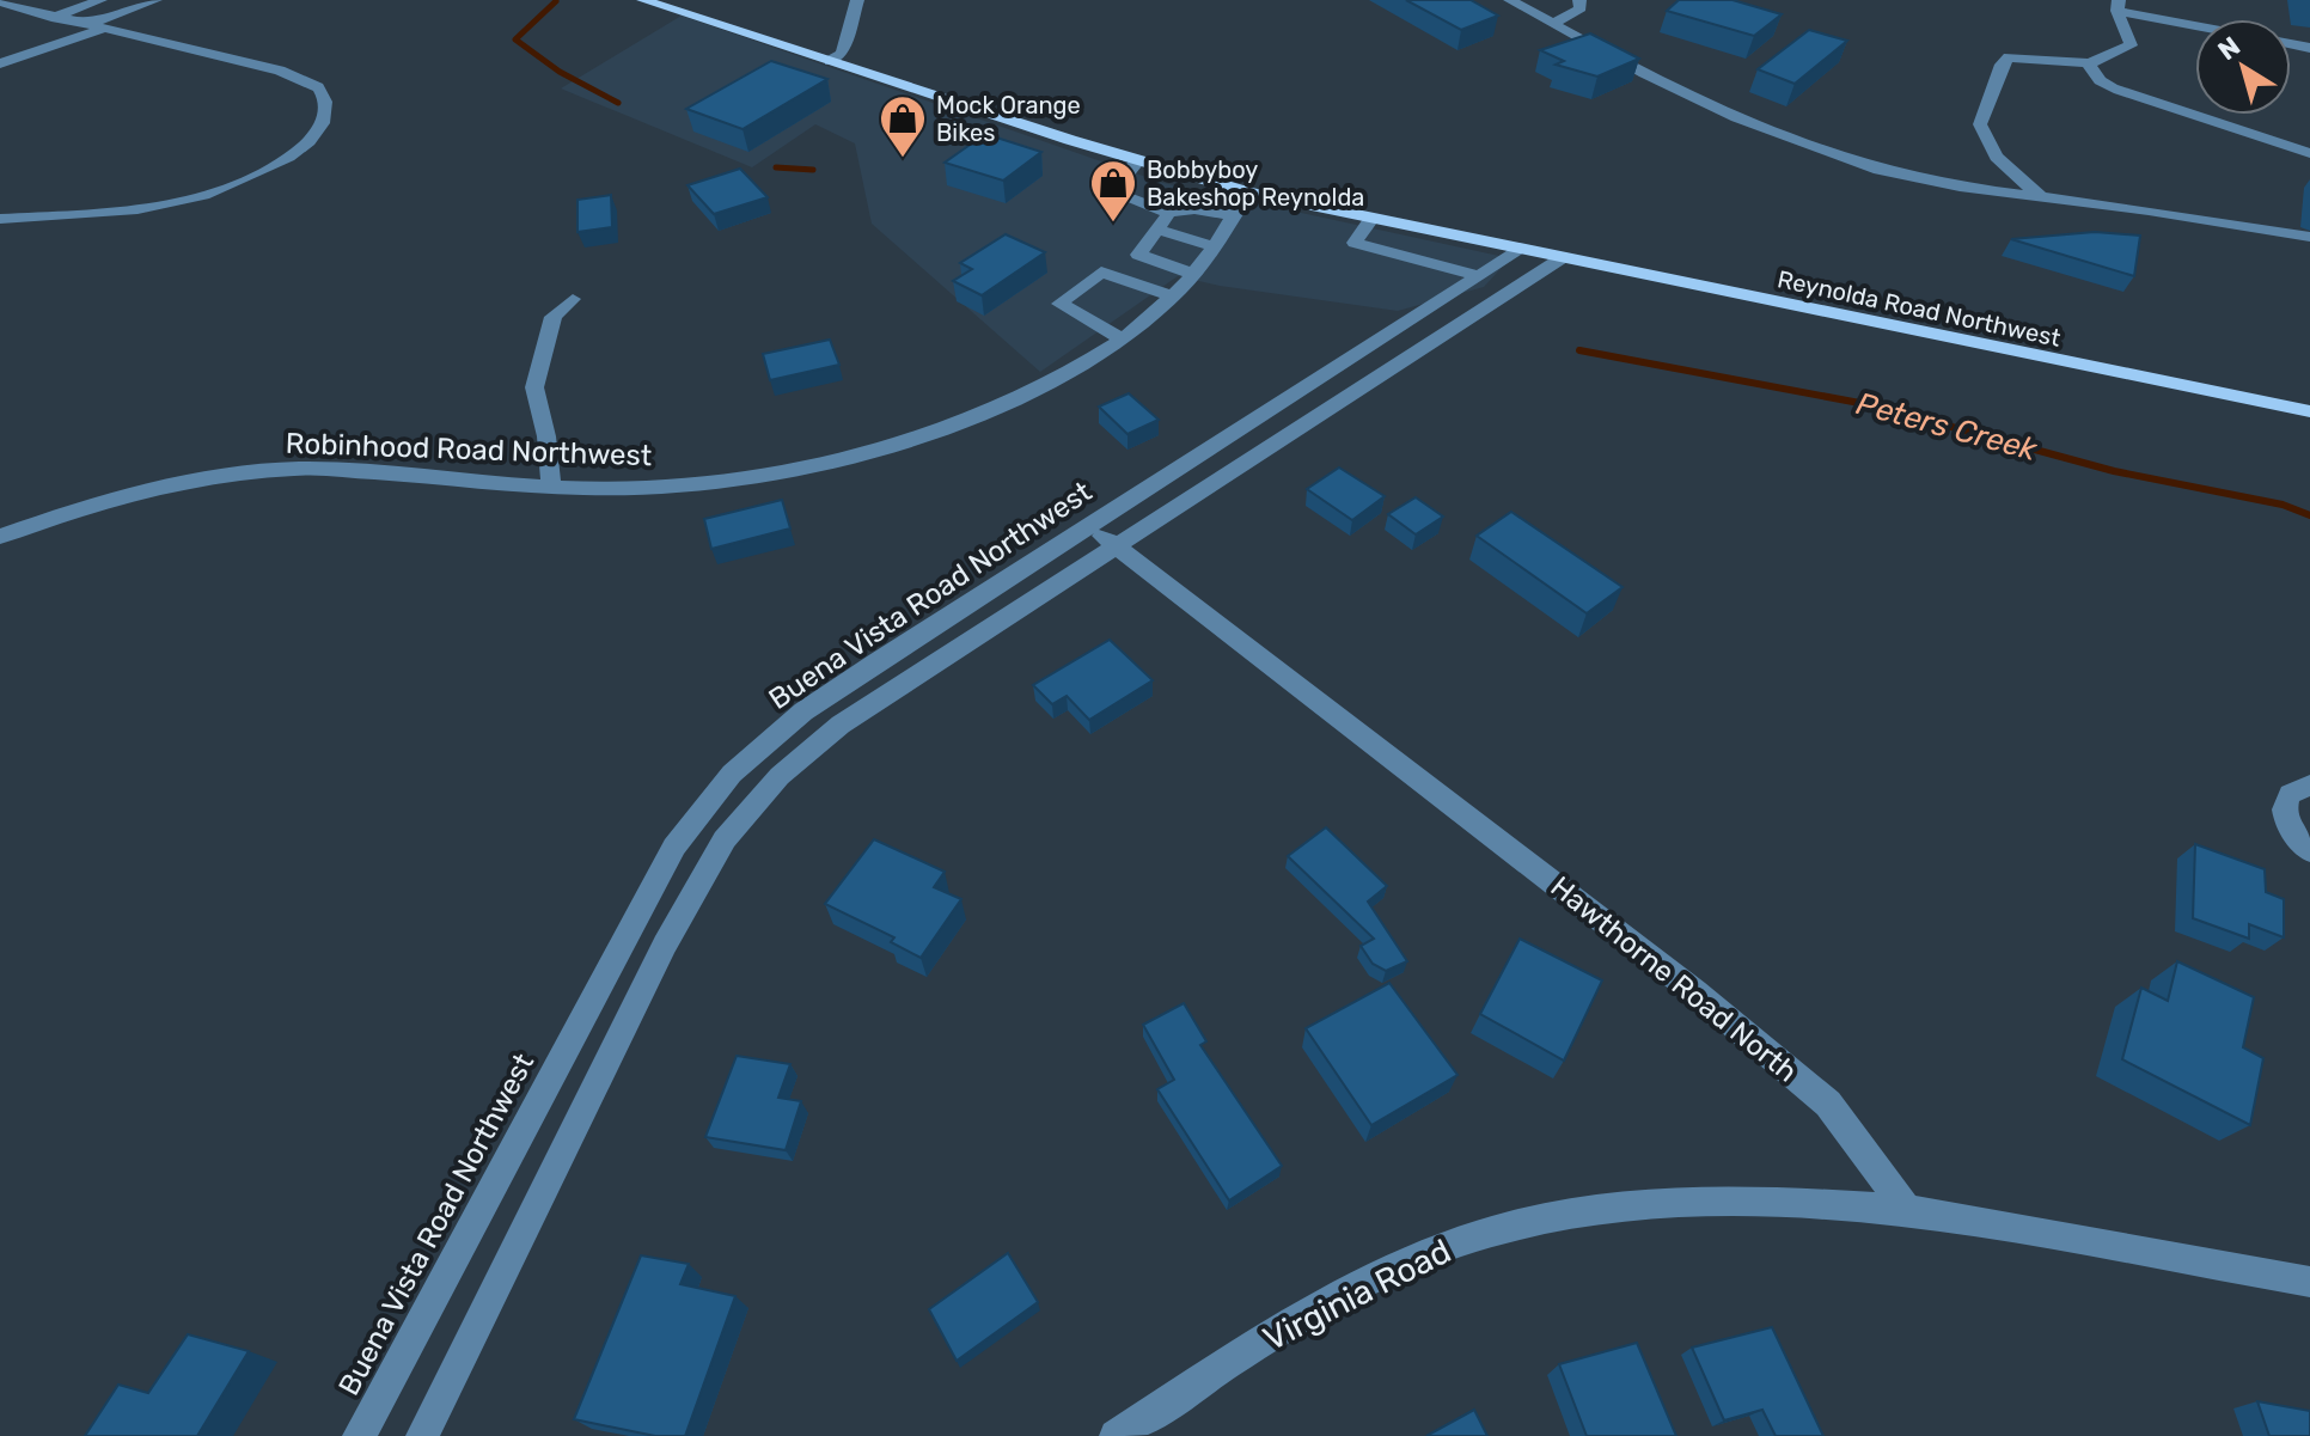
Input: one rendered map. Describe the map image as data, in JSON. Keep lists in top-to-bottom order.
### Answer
{
  "streets": {
    "main road": ["Reynolda Road Northwest"],
    "street": [
      "Robinhood Road Northwest",
      "Buena Vista Road Northwest",
      "Hawthorne Road North",
      "Virginia Road"
    ]
  },
  "crossings": [
    ["Reynolda Road Northwest", "Robinhood Road Northwest"],
    ["Reynolda Road Northwest", "Buena Vista Road Northwest"],
    ["Buena Vista Road Northwest", "Hawthorne Road North"],
    ["Hawthorne Road North", "Virginia Road"]
  ],
  "water": ["Peters Creek"],
  "places": {
    "shop": ["Mock Orange Bikes", "Bobbyboy Bakeshop Reynolda"]
  },
  "north": "top left"
}
